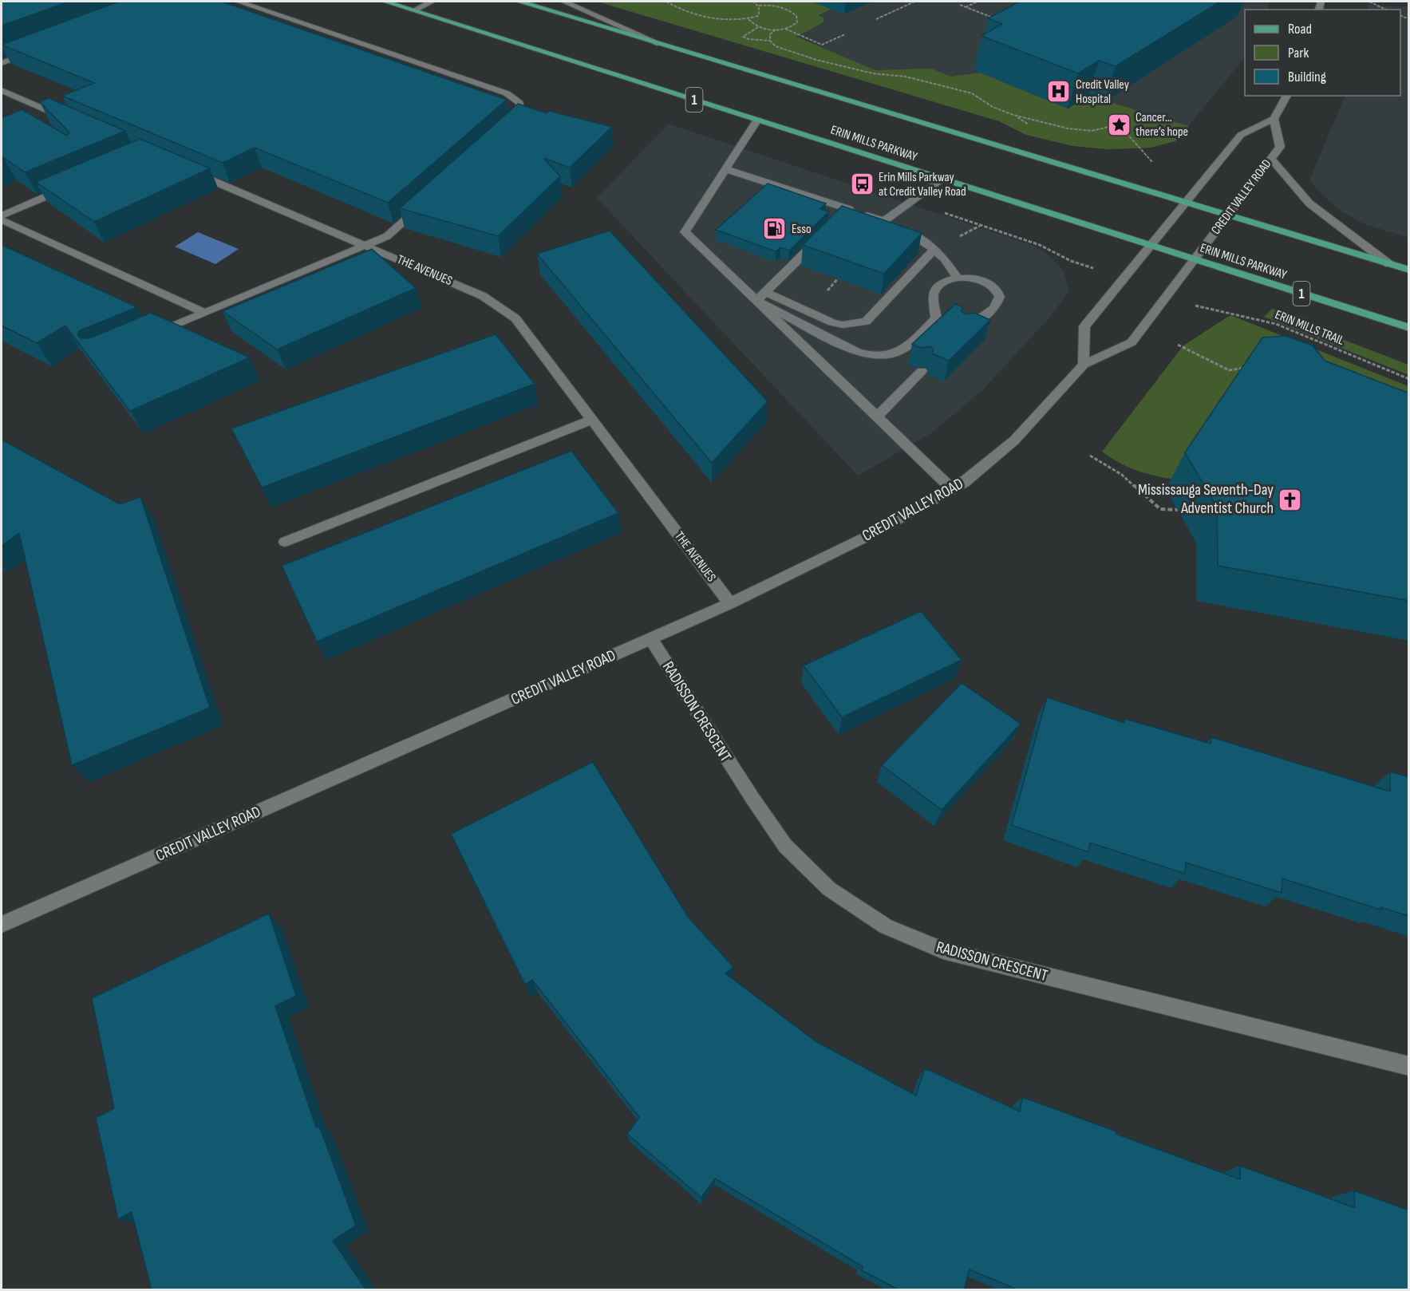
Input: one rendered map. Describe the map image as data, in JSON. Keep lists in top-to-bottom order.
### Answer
{
  "streets": {
    "main road": ["1", "ERIN MILLS PARKWAY"],
    "street": ["CREDIT VALLEY ROAD", "THE AVENUES", "RADISSON CRESCENT"],
    "path": ["ERIN MILLS TRAIL"]
  },
  "crossings": [
    ["ERIN MILLS PARKWAY", "CREDIT VALLEY ROAD"],
    ["CREDIT VALLEY ROAD", "THE AVENUES"],
    ["CREDIT VALLEY ROAD", "RADISSON CRESCENT"]
  ],
  "places": {
    "hospital": ["Credit Valley Hospital"],
    "place": ["Cancer… there’s hope"],
    "bus stop": ["Erin Mills Parkway at Credit Valley Road"],
    "fuel station": ["Esso"],
    "church": ["Mississauga Seventh-Day Adventist Church"]
  },
  "legend": ["Road", "Park", "Building"]
}
